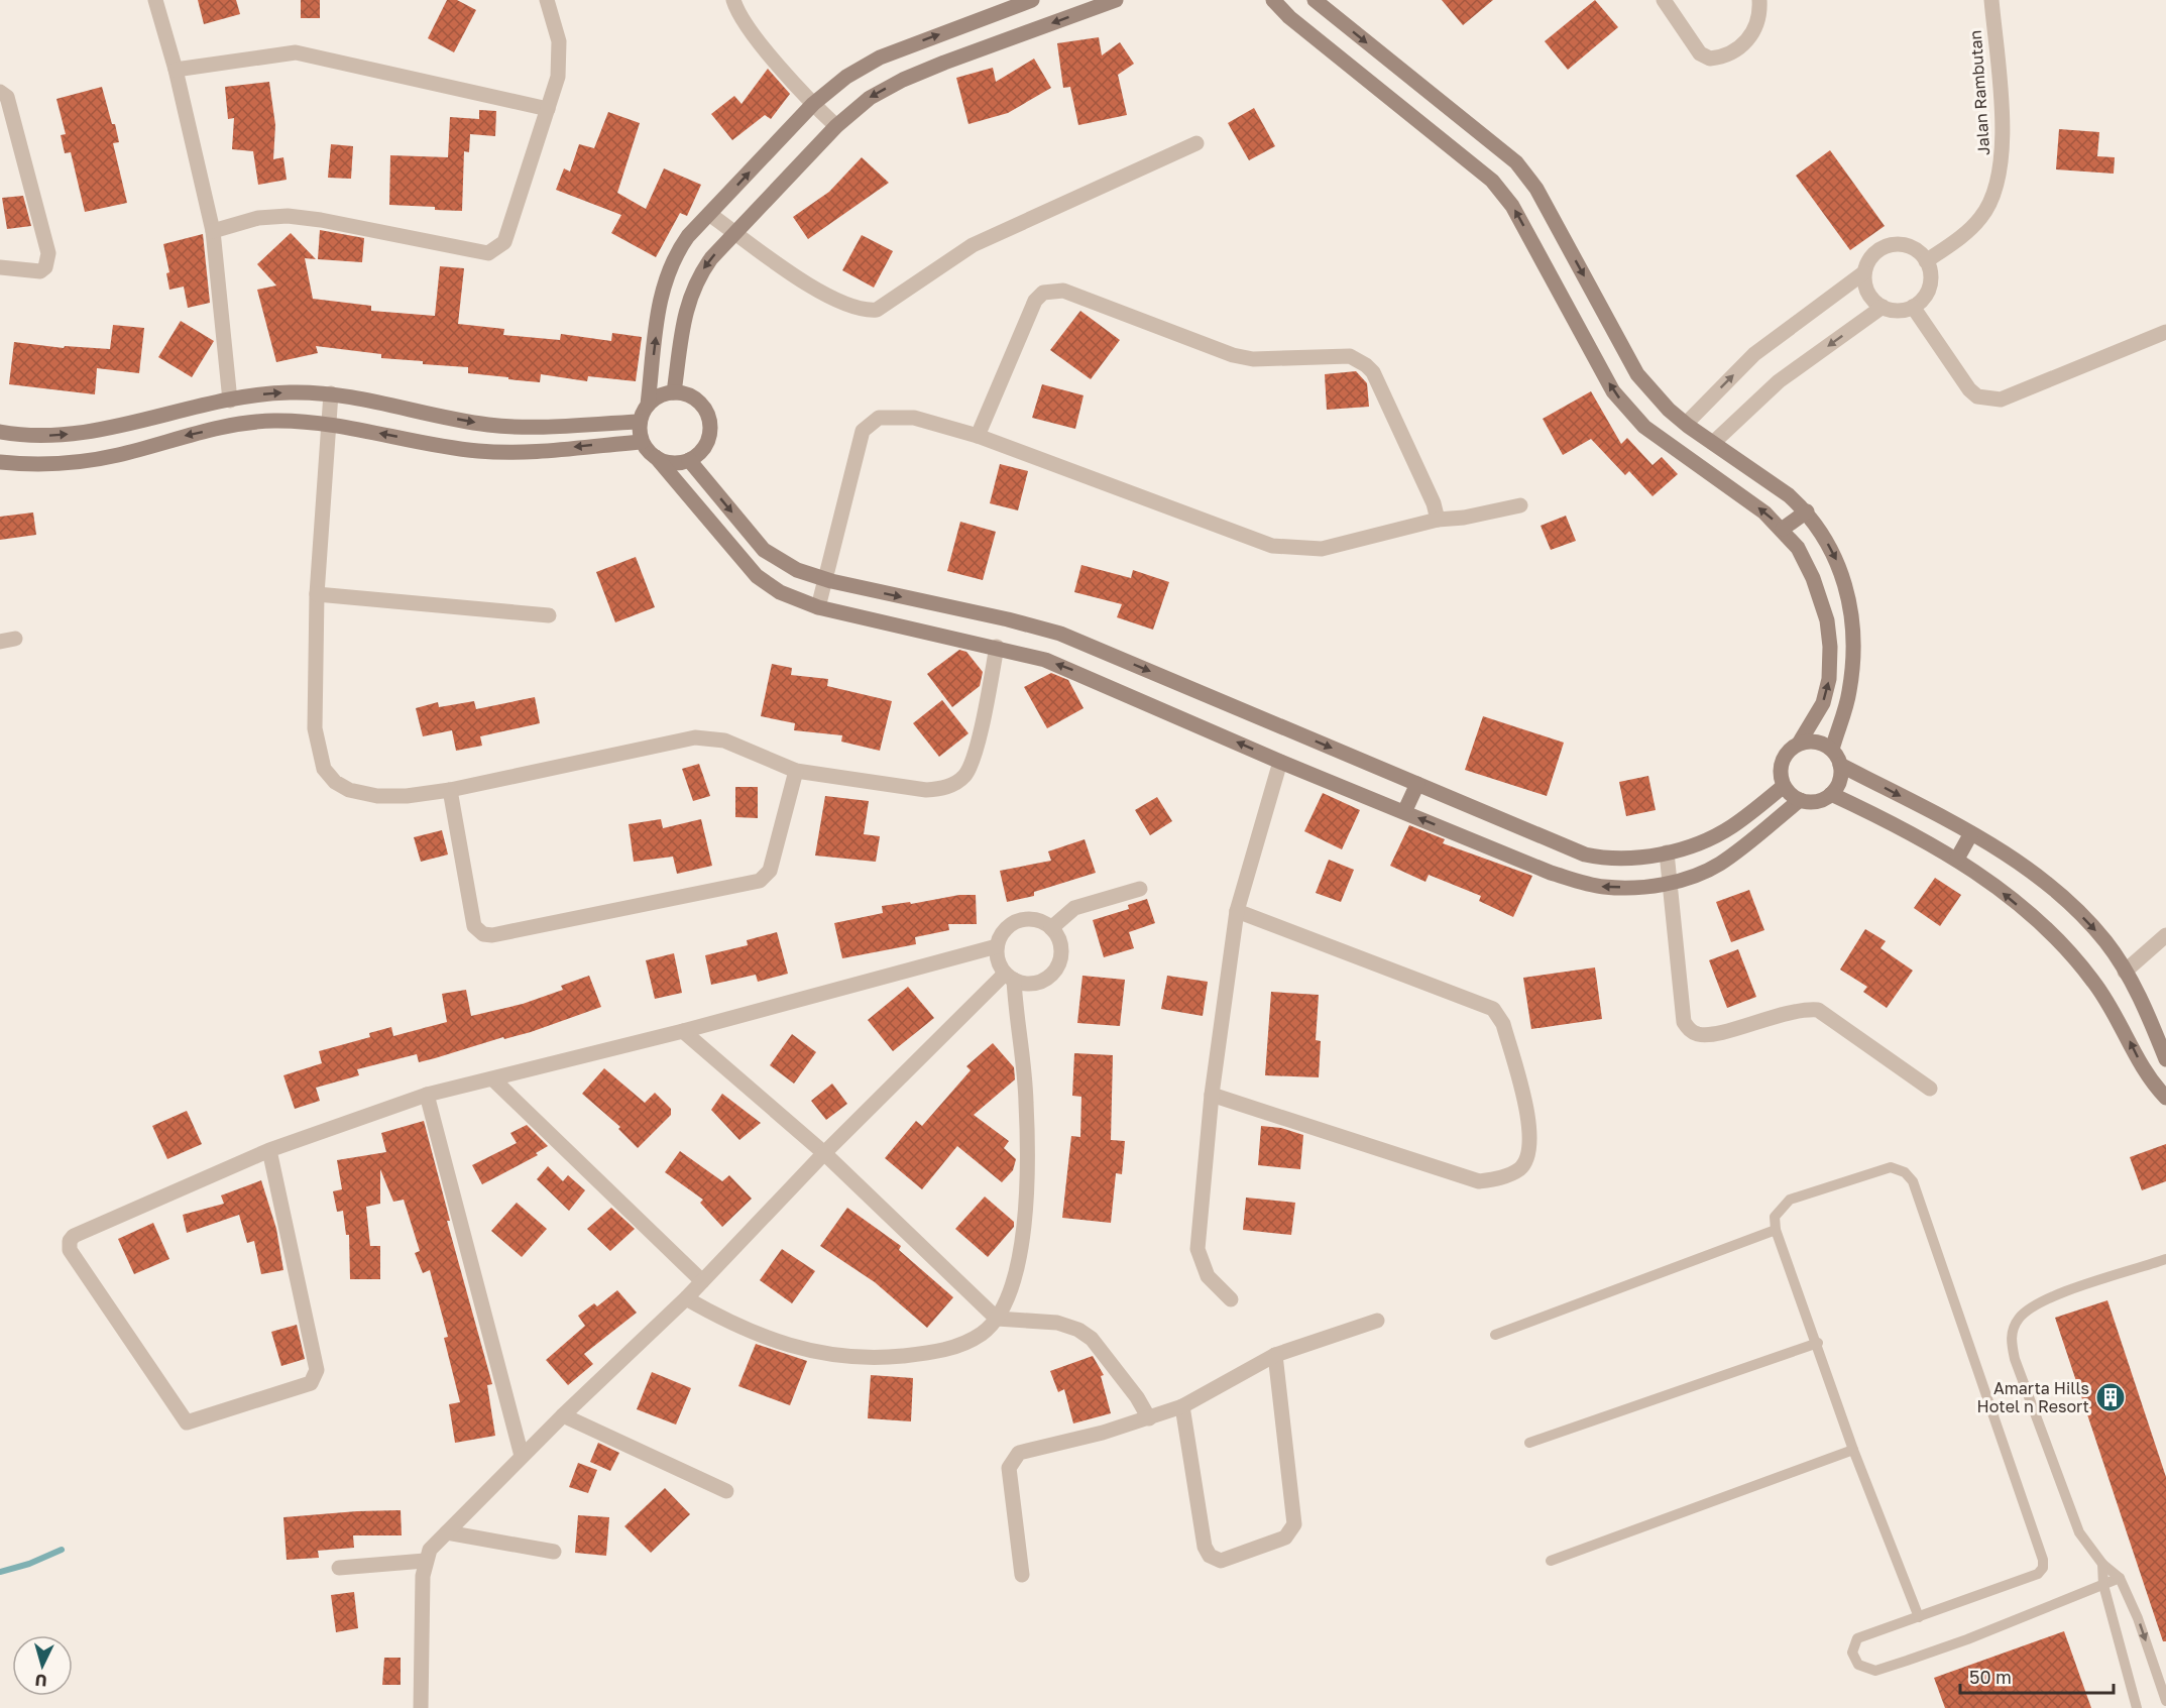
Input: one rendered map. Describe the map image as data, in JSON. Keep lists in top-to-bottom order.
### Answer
{
  "streets": {
    "street": ["Jalan Rambutan"]
  },
  "places": {
    "building": ["Amarta Hills Hotel n Resort"]
  },
  "scale_bar": "50 m",
  "north": "bottom"
}
